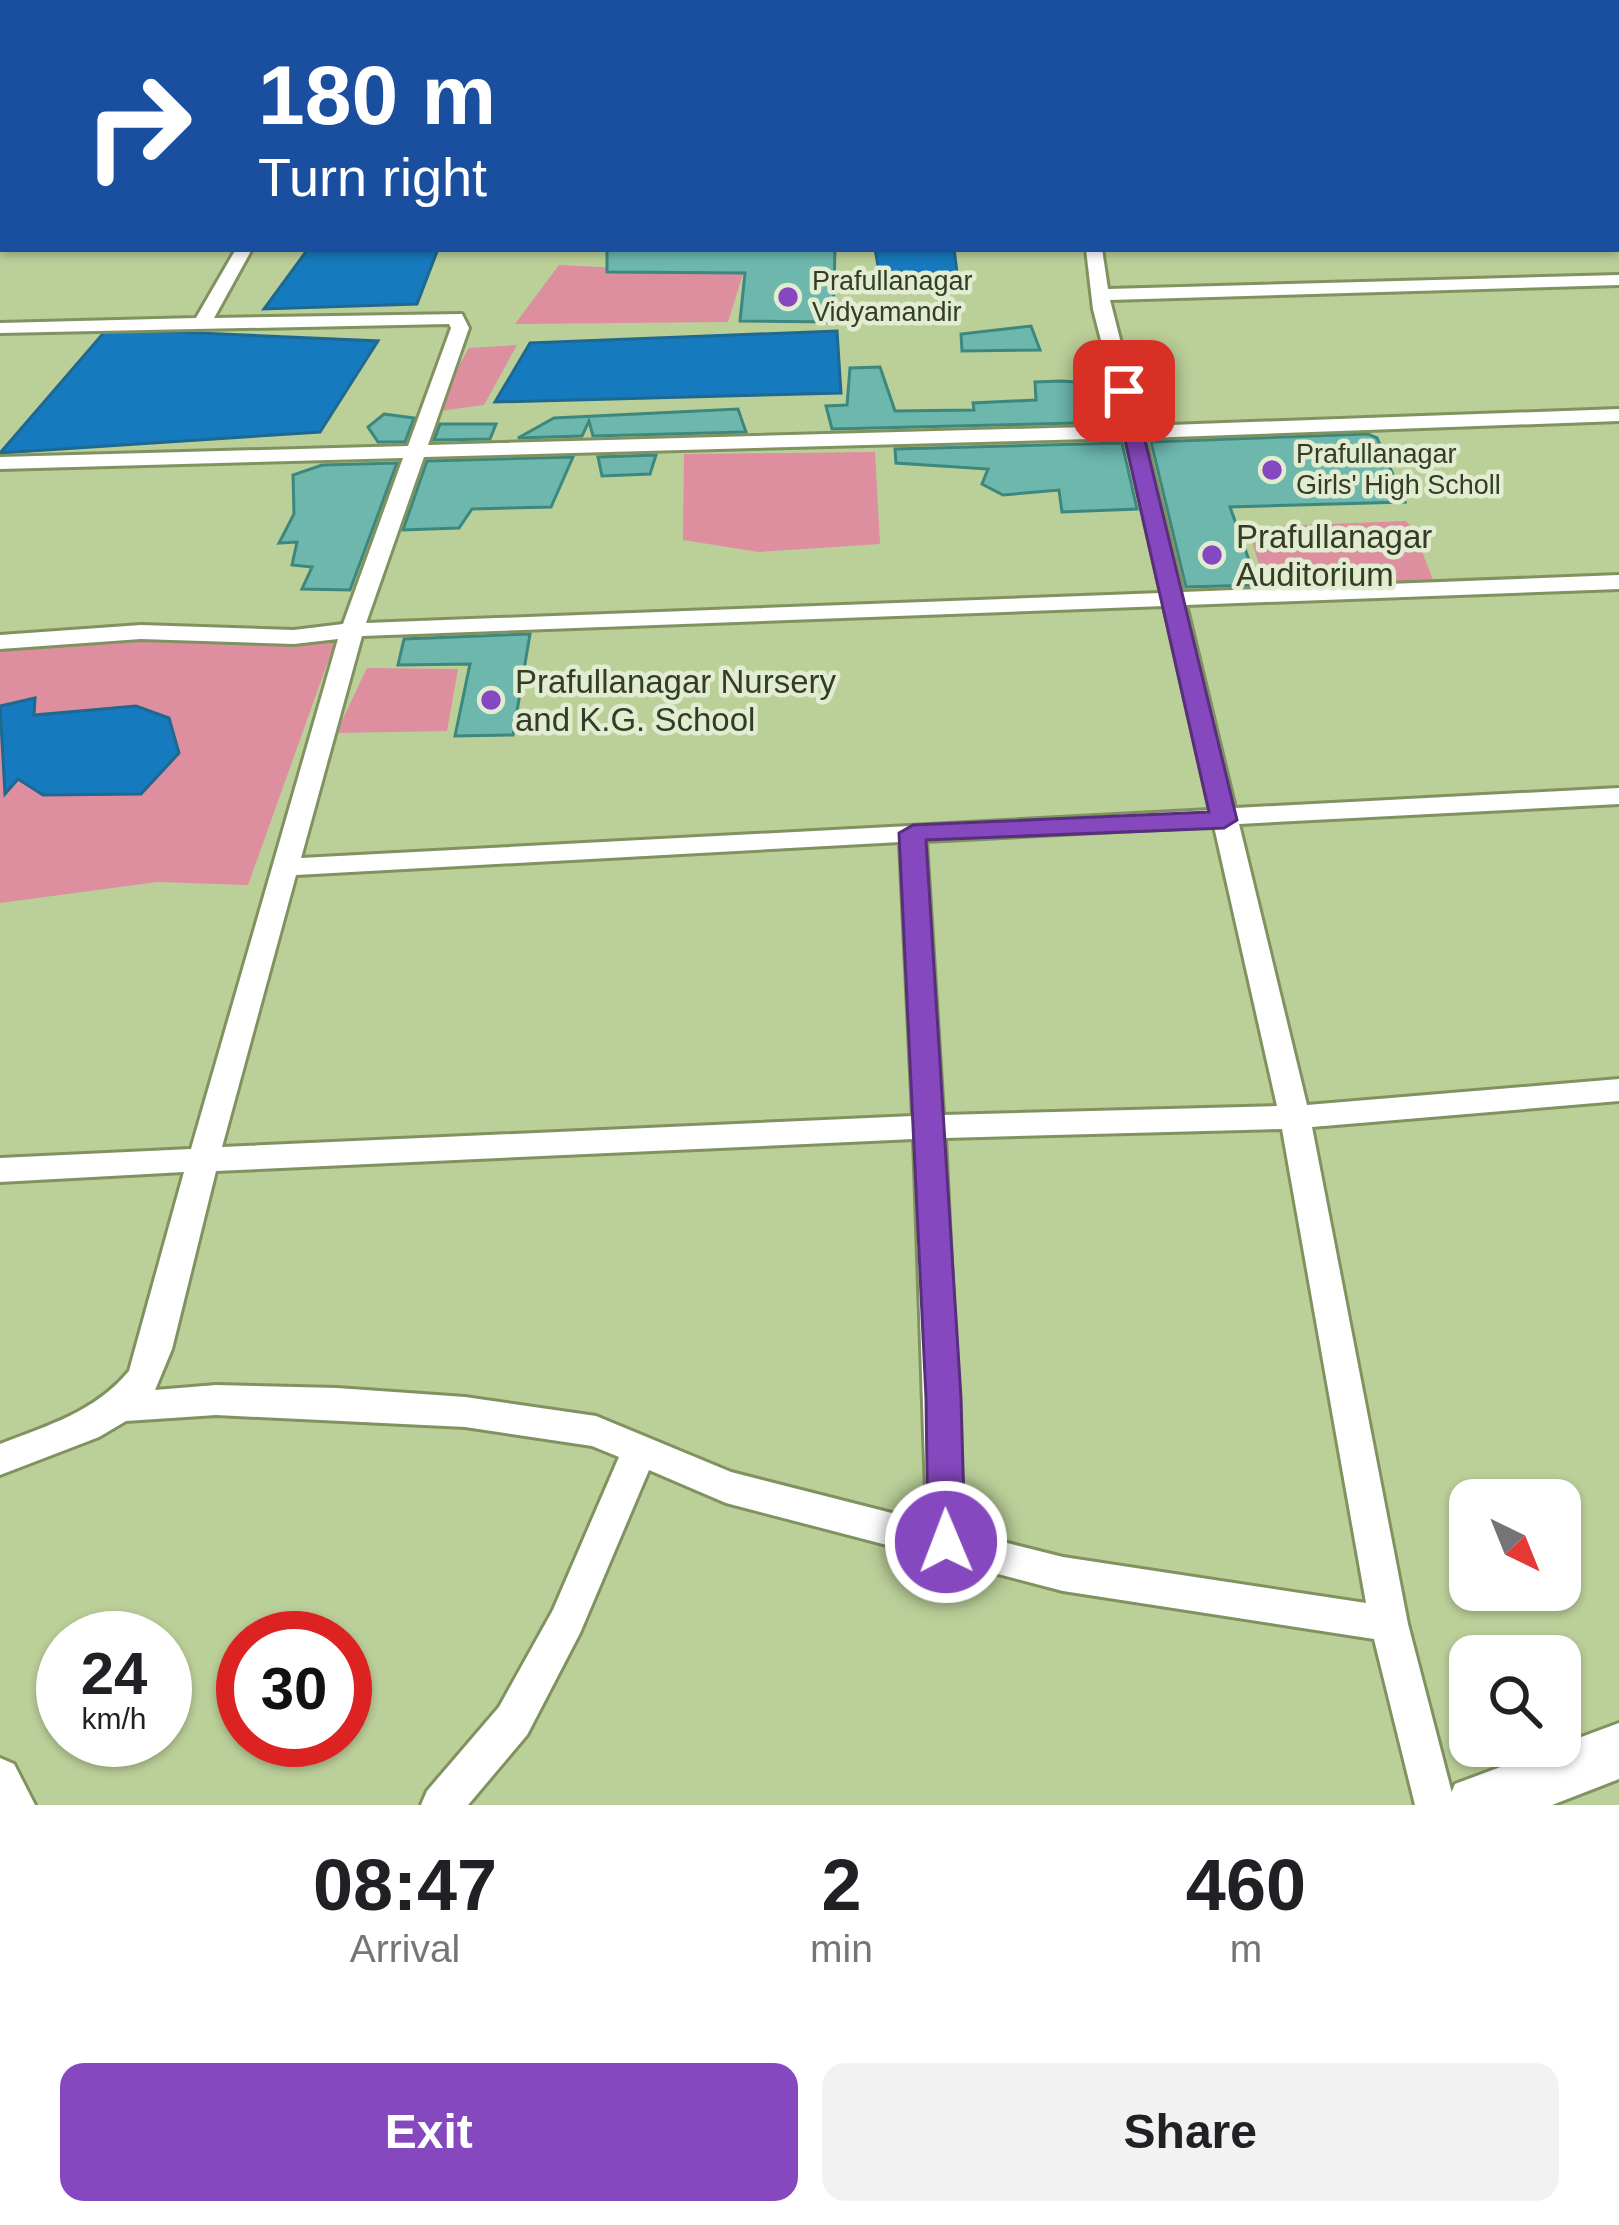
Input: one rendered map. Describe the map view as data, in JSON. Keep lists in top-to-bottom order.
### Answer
{
  "places": [
    "Prafullanagar Vidyamandir",
    "Prafullanagar Girls' High Scholl",
    "Prafullanagar Auditorium",
    "Prafullanagar Nursery and K.G. School"
  ],
  "north": "bottom right",
  "page": {
    "turn": ["180 m", "Turn right"],
    "speed": "24 km/h",
    "limit": "30",
    "eta": [
      "08:47",
      "Arrival",
      "2",
      "min",
      "460",
      "m"
    ],
    "buttons": ["Exit", "Share"]
  }
}
